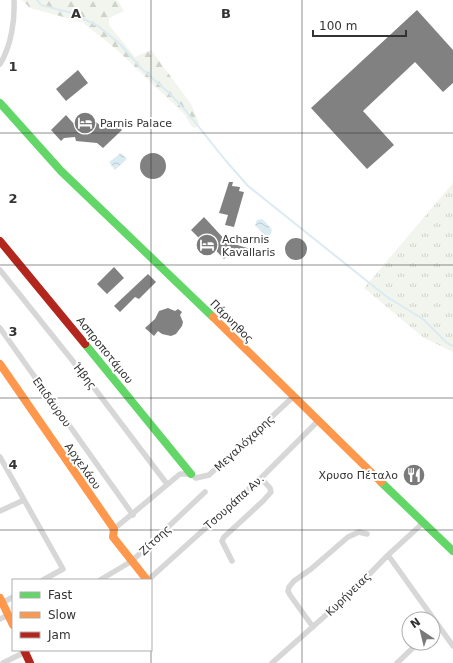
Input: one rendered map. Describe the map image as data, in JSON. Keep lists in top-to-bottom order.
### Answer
{
  "streets": {
    "main road": ["Πάρνηθος", "Ασπροποτάμου", "Αρχελάου"],
    "street": [
      "Ήβης",
      "Επιδάυρου",
      "Μεγαλόχαρης",
      "Τσουράπα Αν.",
      "Ζίτσης",
      "Κυρήνειας"
    ]
  },
  "crossings": [
    ["Πάρνηθος", "Μεγαλόχαρης"],
    ["Πάρνηθος", "Τσουράπα Αν."],
    ["Πάρνηθος", "Κυρήνειας"],
    ["Ασπροποτάμου", "Μεγαλόχαρης"],
    ["Ήβης", "Μεγαλόχαρης"],
    ["Επιδάυρου", "Μεγαλόχαρης"],
    ["Μεγαλόχαρης", "Αρχελάου"],
    ["Αρχελάου", "Ζίτσης"]
  ],
  "places": {
    "hotel": ["Parnis Palace", "Acharnis Kavallaris"],
    "restaurant": ["Χρυσο Πέταλο"]
  },
  "legend": ["Fast", "Slow", "Jam"],
  "scale_bar": "100 m",
  "north": "top left",
  "grid": {
    "columns": ["A", "B"],
    "rows": [
      "1",
      "2",
      "3",
      "4"
    ]
  }
}
